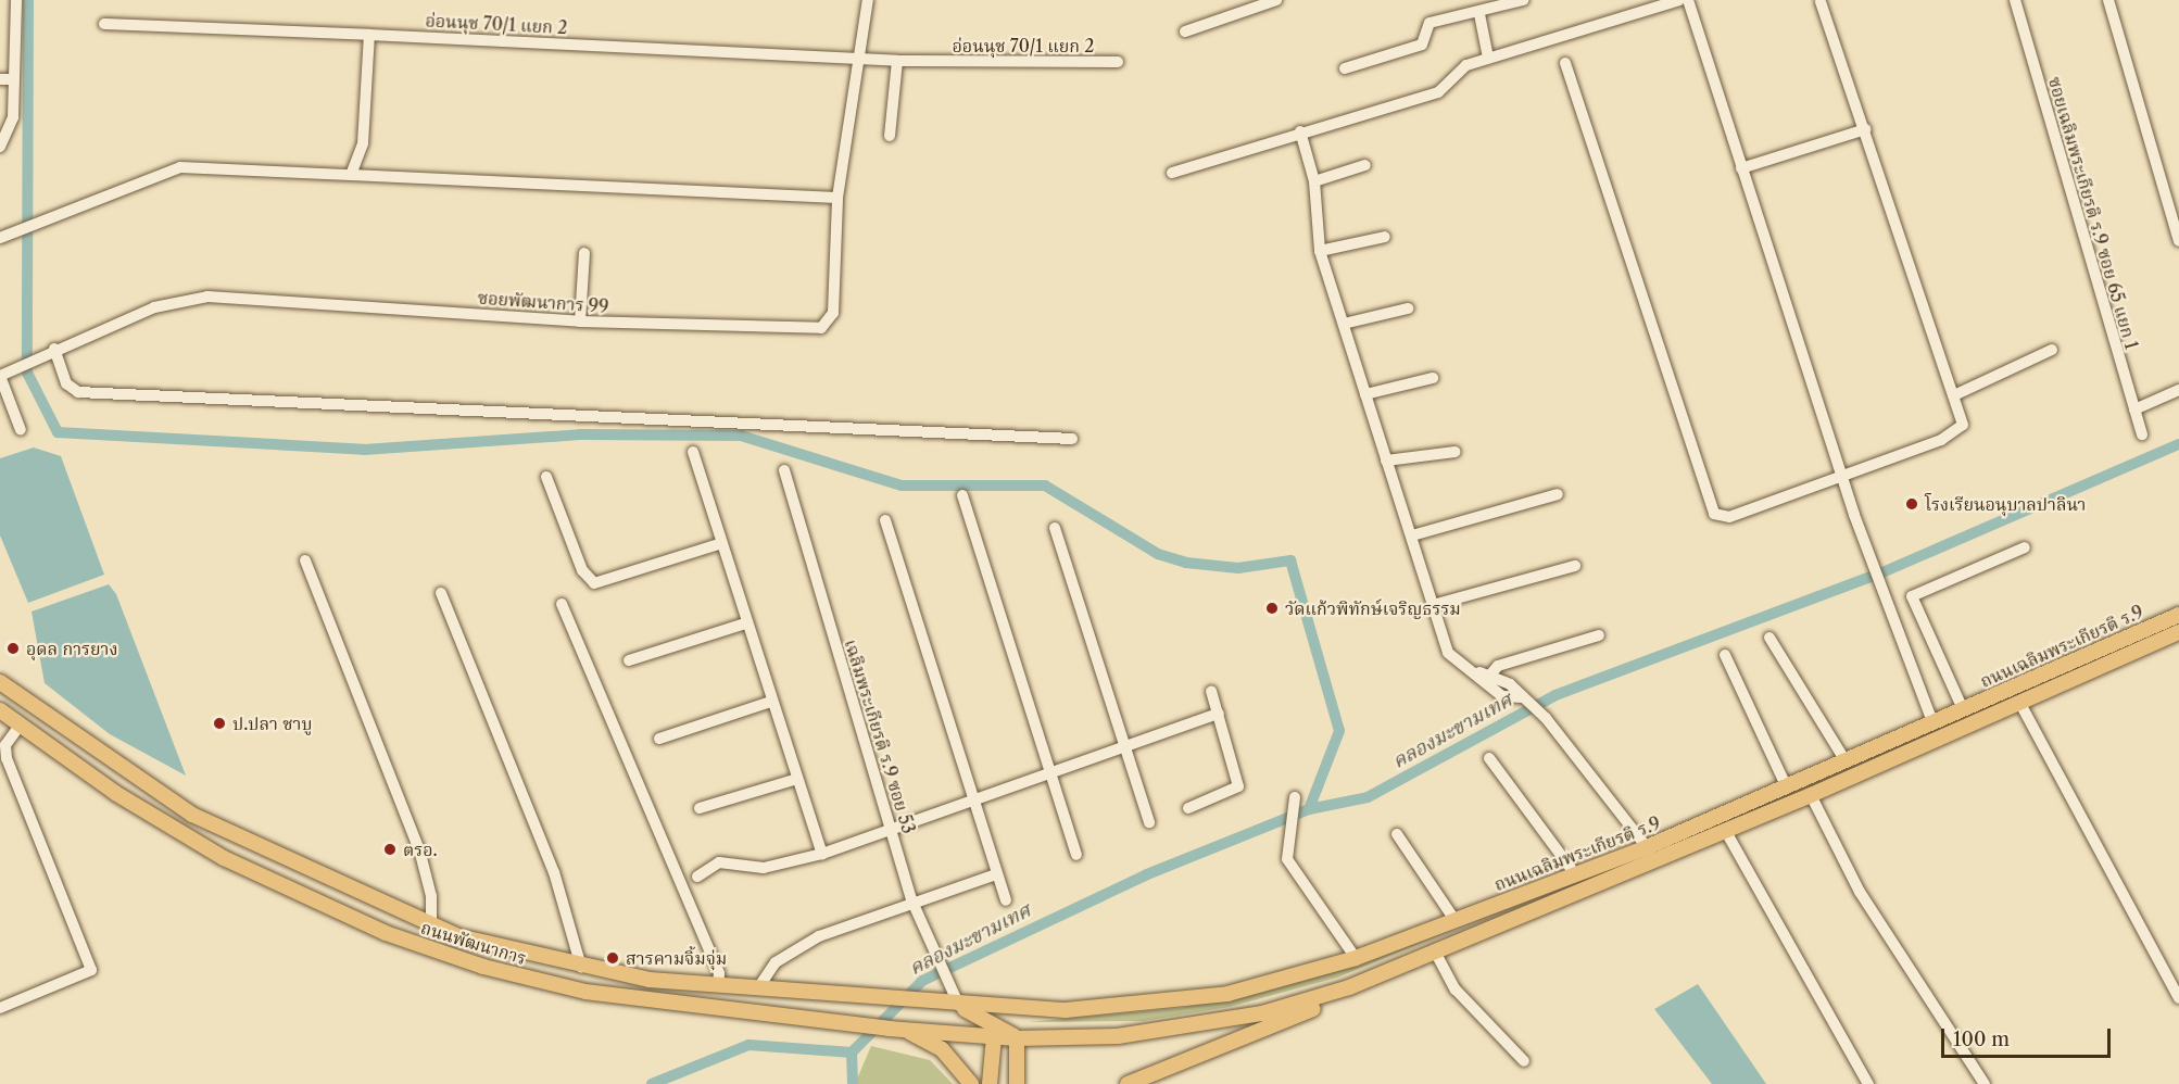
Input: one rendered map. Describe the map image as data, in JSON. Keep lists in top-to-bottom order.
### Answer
{
  "streets": {
    "main road": ["ถนนเฉลิมพระเกียรติ ร.9", "ถนนพัฒนาการ"],
    "street": [
      "อ่อนนุช 70/1 แยก 2",
      "ซอยเฉลิมพระเกียรติ ร.9 ซอย 65 แยก 1",
      "ซอยพัฒนาการ 99",
      "เฉลิมพระเกียรติ ร.9 ซอย 53"
    ]
  },
  "crossings": [
    ["อ่อนนุช 70/1 แยก 2", "ซอยพัฒนาการ 99"],
    ["ถนนเฉลิมพระเกียรติ ร.9", "เฉลิมพระเกียรติ ร.9 ซอย 53"],
    ["ถนนเฉลิมพระเกียรติ ร.9", "ถนนพัฒนาการ"],
    ["เฉลิมพระเกียรติ ร.9 ซอย 53", "ถนนพัฒนาการ"]
  ],
  "water": ["คลองมะขามเทศ"],
  "places": [
    "โรงเรียนอนุบาลปาลินา",
    "วัดแก้วพิทักษ์เจริญธรรม",
    "อุดล การยาง",
    "ป.ปลา ชาบู",
    "ตรอ.",
    "สารคามจิ้มจุ่ม"
  ],
  "scale_bar": "100 m"
}
